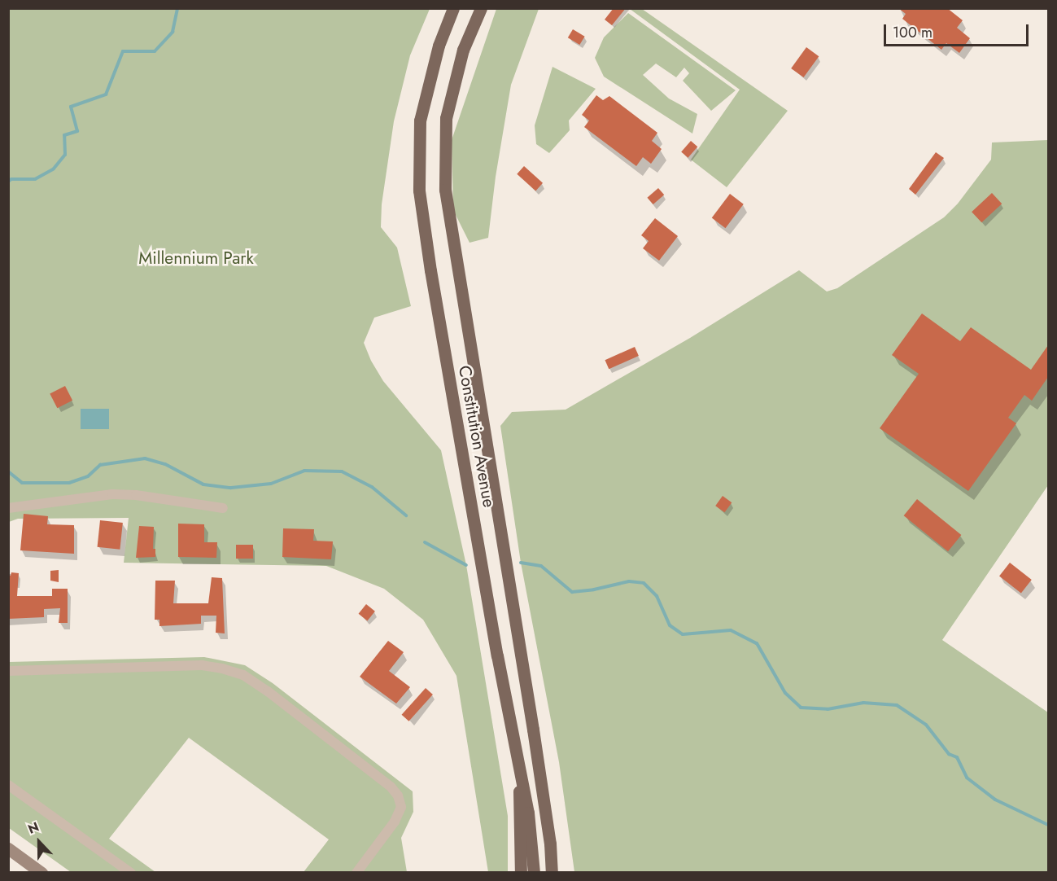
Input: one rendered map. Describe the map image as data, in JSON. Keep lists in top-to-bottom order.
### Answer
{
  "streets": {
    "main road": ["Constitution Avenue"]
  },
  "parks": ["Millennium Park"],
  "scale_bar": "100 m",
  "north": "top"
}
